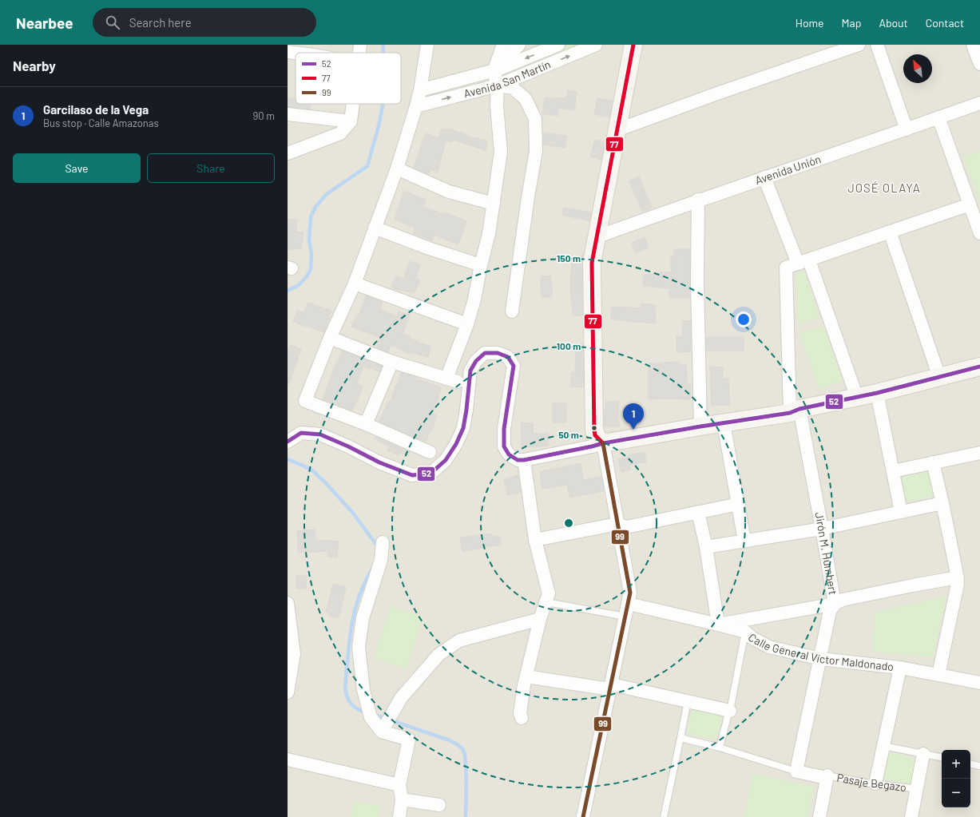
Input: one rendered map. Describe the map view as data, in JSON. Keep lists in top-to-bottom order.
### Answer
{
  "streets": {
    "street": [
      "Avenida San Martín",
      "Avenida Unión",
      "Jirón M. Humbert",
      "Calle General Víctor Maldonado",
      "Pasaje Begazo"
    ]
  },
  "crossings": [
    ["Jirón M. Humbert", "Calle General Víctor Maldonado"],
    ["Jirón M. Humbert", "Pasaje Begazo"]
  ],
  "districts": ["JOSÉ OLAYA"],
  "lines": ["transit line 77", "transit line 52", "transit line 99"],
  "legend": ["52", "77", "99"],
  "north": "top left",
  "page": {
    "header": "Nearbee",
    "search": "Search here",
    "nav": [
      "Home",
      "Map",
      "About",
      "Contact"
    ],
    "heading": "Nearby",
    "list": [
      {
        "mark": "1",
        "name": "Garcilaso de la Vega",
        "note": "Bus stop · Calle Amazonas",
        "value": "90 m"
      }
    ],
    "buttons": ["Save", "Share"],
    "pins": "1",
    "map_buttons": ["+", "−"]
  },
  "rings": ["150 m", "100 m", "50 m"]
}
